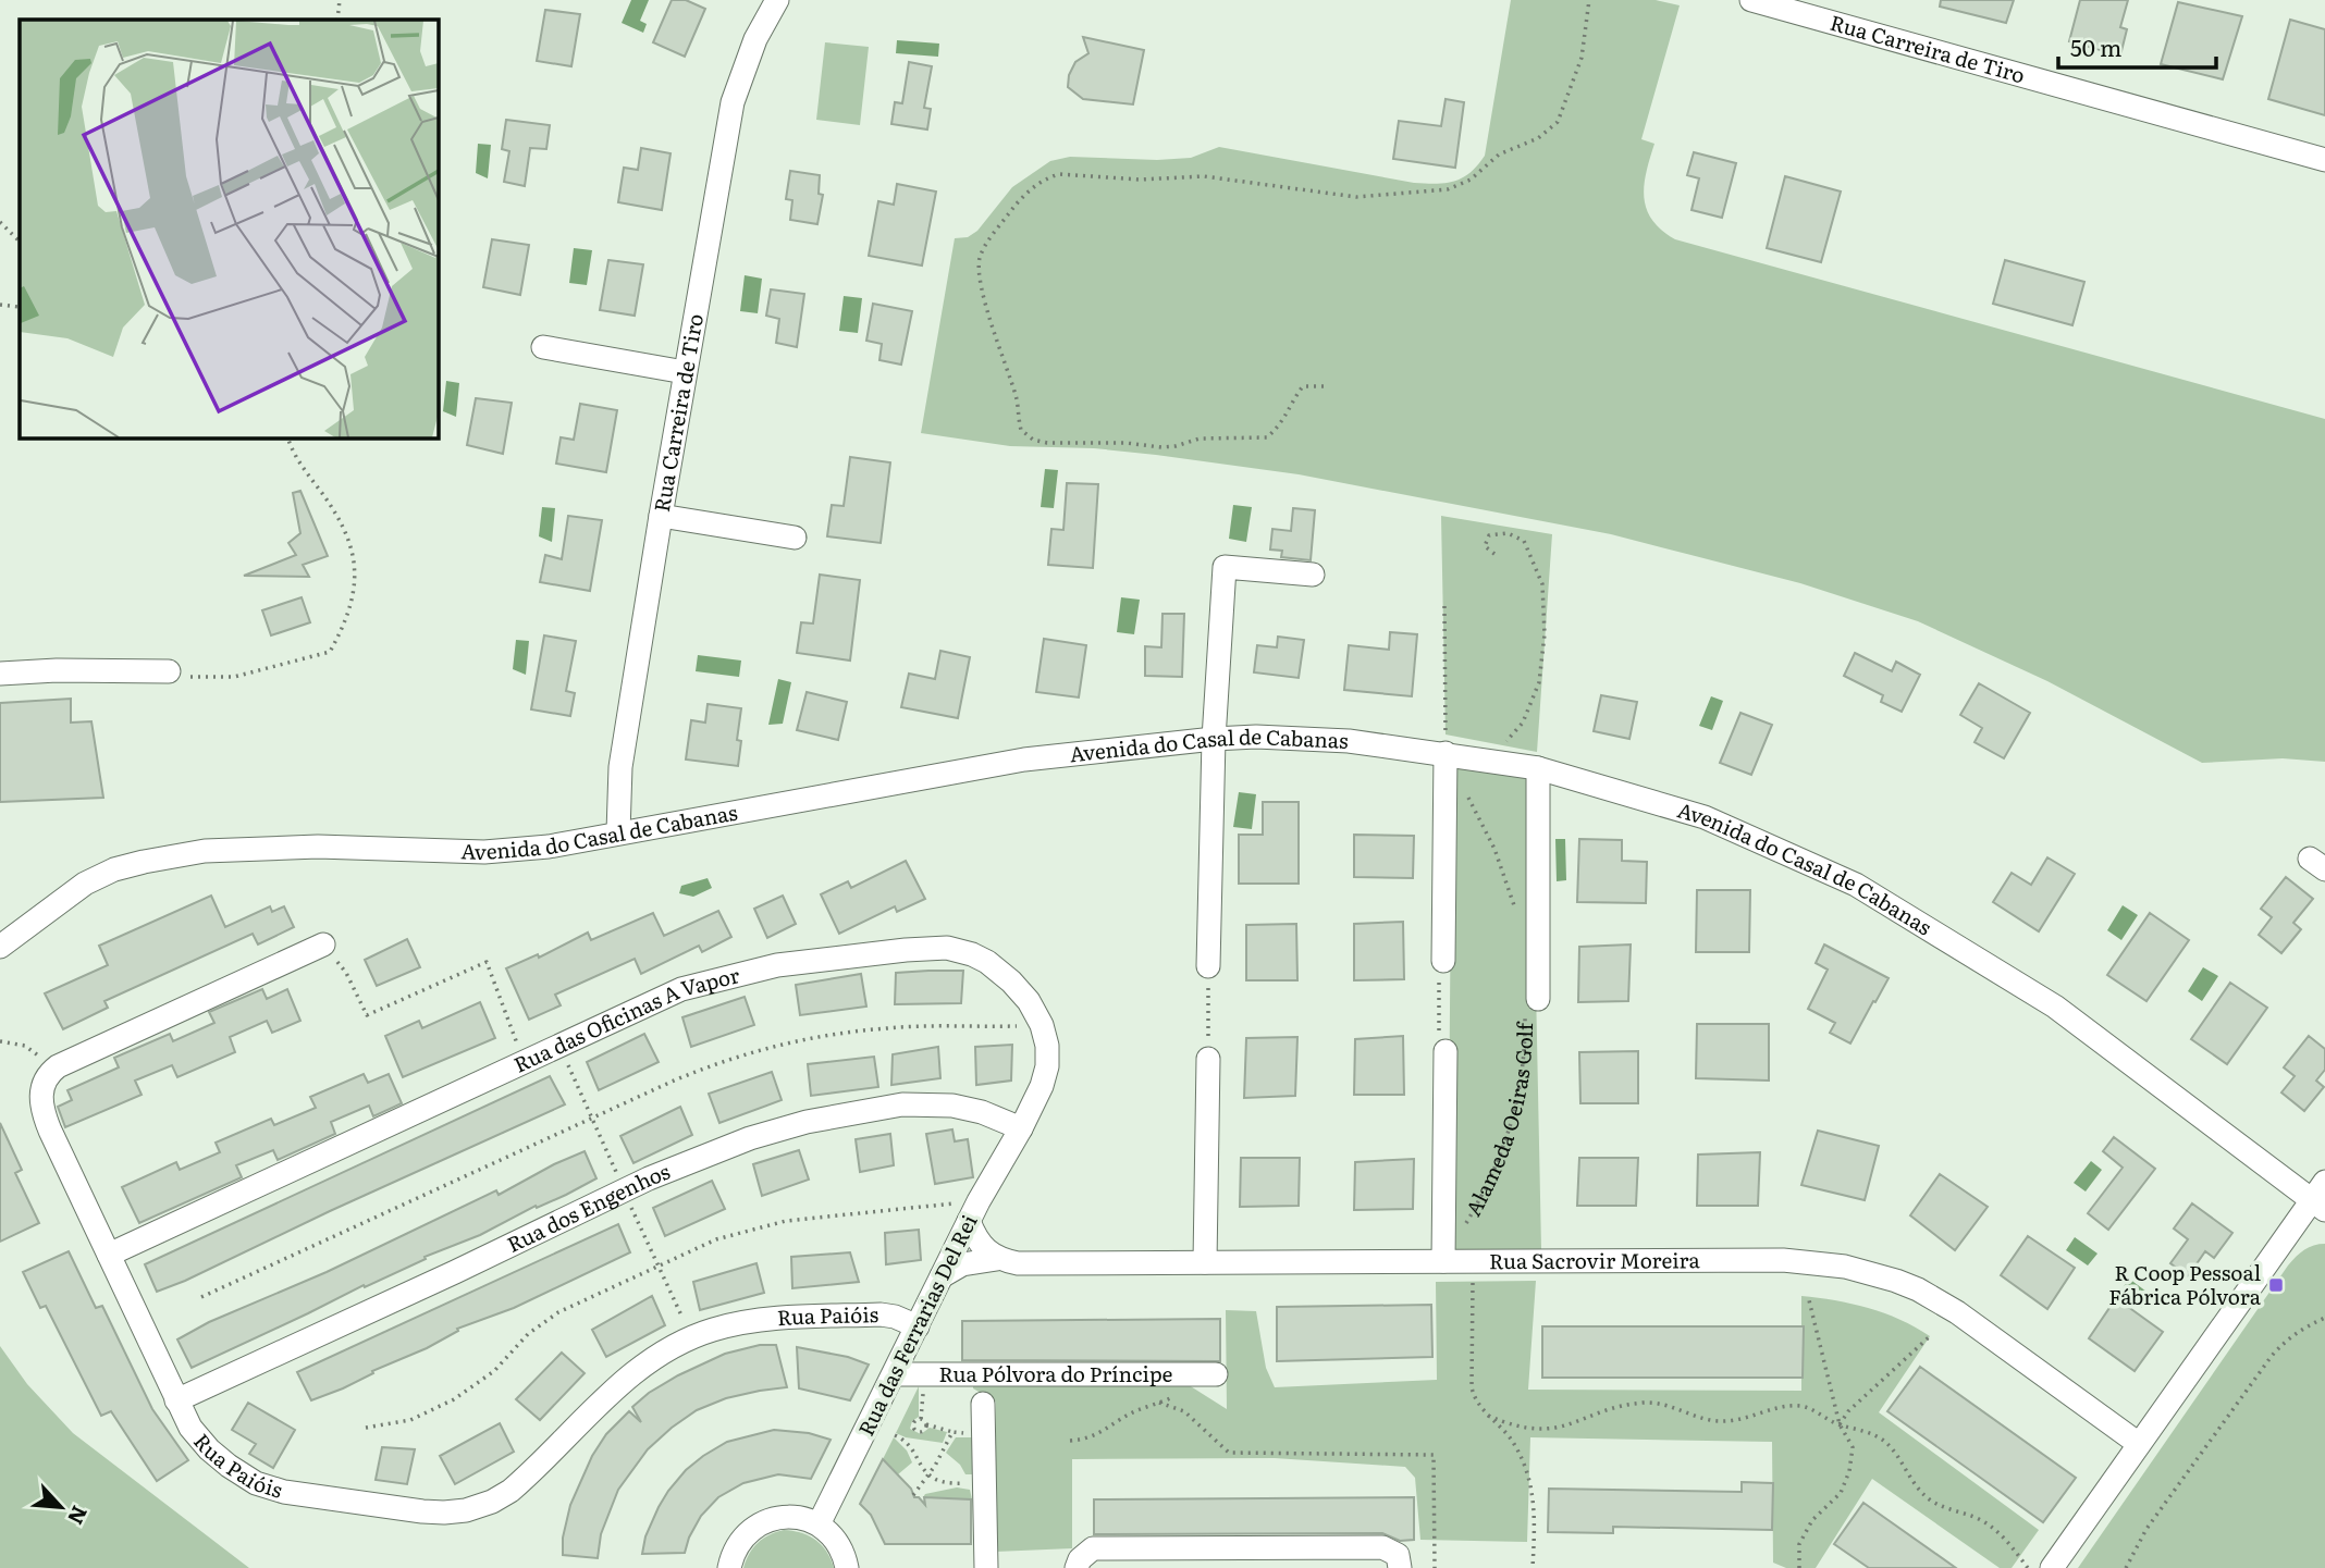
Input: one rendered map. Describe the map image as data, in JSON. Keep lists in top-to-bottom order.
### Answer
{
  "streets": {
    "street": [
      "Rua Carreira de Tiro",
      "Avenida do Casal de Cabanas",
      "Rua das Oficinas A Vapor",
      "Alameda Oeiras Golf",
      "Rua dos Engenhos",
      "Rua Sacrovir Moreira",
      "Rua Paióis",
      "Rua das Ferrarias Del Rei",
      "Rua Pólvora do Príncipe"
    ]
  },
  "crossings": [
    ["Rua Carreira de Tiro", "Avenida do Casal de Cabanas"],
    ["Avenida do Casal de Cabanas", "Alameda Oeiras Golf"],
    ["Rua das Oficinas A Vapor", "Rua dos Engenhos"],
    ["Rua das Oficinas A Vapor", "Rua Paióis"],
    ["Rua das Oficinas A Vapor", "Rua das Ferrarias Del Rei"],
    ["Alameda Oeiras Golf", "Rua Sacrovir Moreira"],
    ["Rua dos Engenhos", "Rua Paióis"],
    ["Rua dos Engenhos", "Rua das Ferrarias Del Rei"],
    ["Rua Sacrovir Moreira", "Rua das Ferrarias Del Rei"],
    ["Rua Paióis", "Rua das Ferrarias Del Rei"],
    ["Rua das Ferrarias Del Rei", "Rua Pólvora do Príncipe"]
  ],
  "places": {
    "transit": ["R Coop Pessoal Fábrica Pólvora"]
  },
  "scale_bar": "50 m",
  "north": "bottom right"
}
